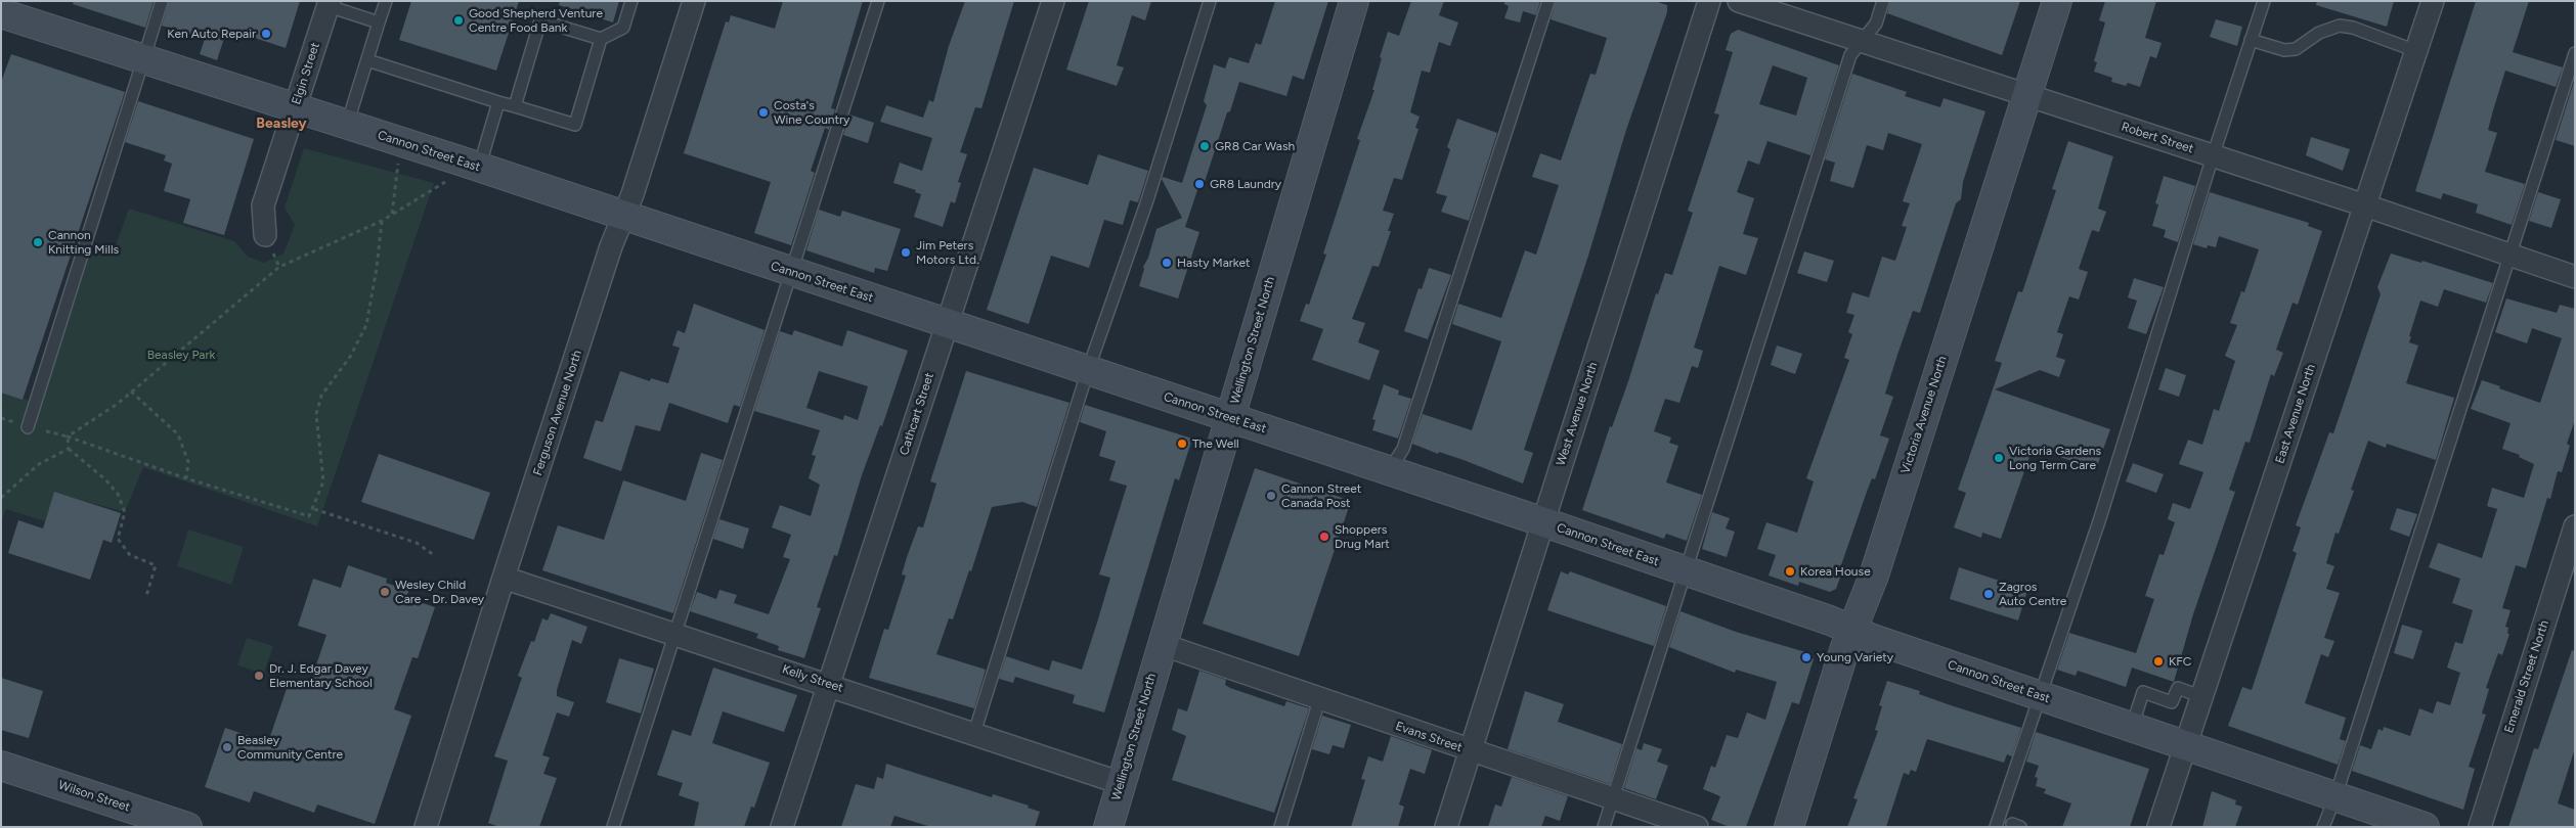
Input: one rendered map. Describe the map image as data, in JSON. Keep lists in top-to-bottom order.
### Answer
{
  "streets": {
    "main road": [
      "Cannon Street East",
      "Wellington Street North",
      "Victoria Avenue North",
      "Wilson Street"
    ],
    "street": [
      "Elgin Street",
      "Robert Street",
      "Ferguson Avenue North",
      "Cathcart Street",
      "West Avenue North",
      "East Avenue North",
      "Emerald Street North",
      "Kelly Street",
      "Evans Street"
    ]
  },
  "crossings": [
    ["Elgin Street", "Cannon Street East"],
    ["Robert Street", "East Avenue North"],
    ["Robert Street", "Victoria Avenue North"],
    ["Cannon Street East", "Wellington Street North"],
    ["Cannon Street East", "Ferguson Avenue North"],
    ["Cannon Street East", "Cathcart Street"],
    ["Cannon Street East", "West Avenue North"],
    ["Cannon Street East", "East Avenue North"],
    ["Cannon Street East", "Victoria Avenue North"],
    ["Wellington Street North", "Kelly Street"],
    ["Wellington Street North", "Evans Street"],
    ["Ferguson Avenue North", "Kelly Street"],
    ["Cathcart Street", "Kelly Street"],
    ["West Avenue North", "Evans Street"]
  ],
  "districts": ["Beasley"],
  "parks": ["Beasley Park"],
  "places": [
    "Good Shepherd Venture Centre Food Bank",
    "Ken Auto Repair",
    "Costa's Wine Country",
    "GR8 Car Wash",
    "GR8 Laundry",
    "Cannon Knitting Mills",
    "Jim Peters Motors Ltd.",
    "Hasty Market",
    "The Well",
    "Victoria Gardens Long Term Care",
    "Cannon Street Canada Post",
    "Shoppers Drug Mart",
    "Korea House",
    "Wesley Child Care - Dr. Davey",
    "Zagros Auto Centre",
    "Young Variety",
    "KFC",
    "Dr. J. Edgar Davey Elementary School",
    "Beasley Community Centre"
  ]
}
